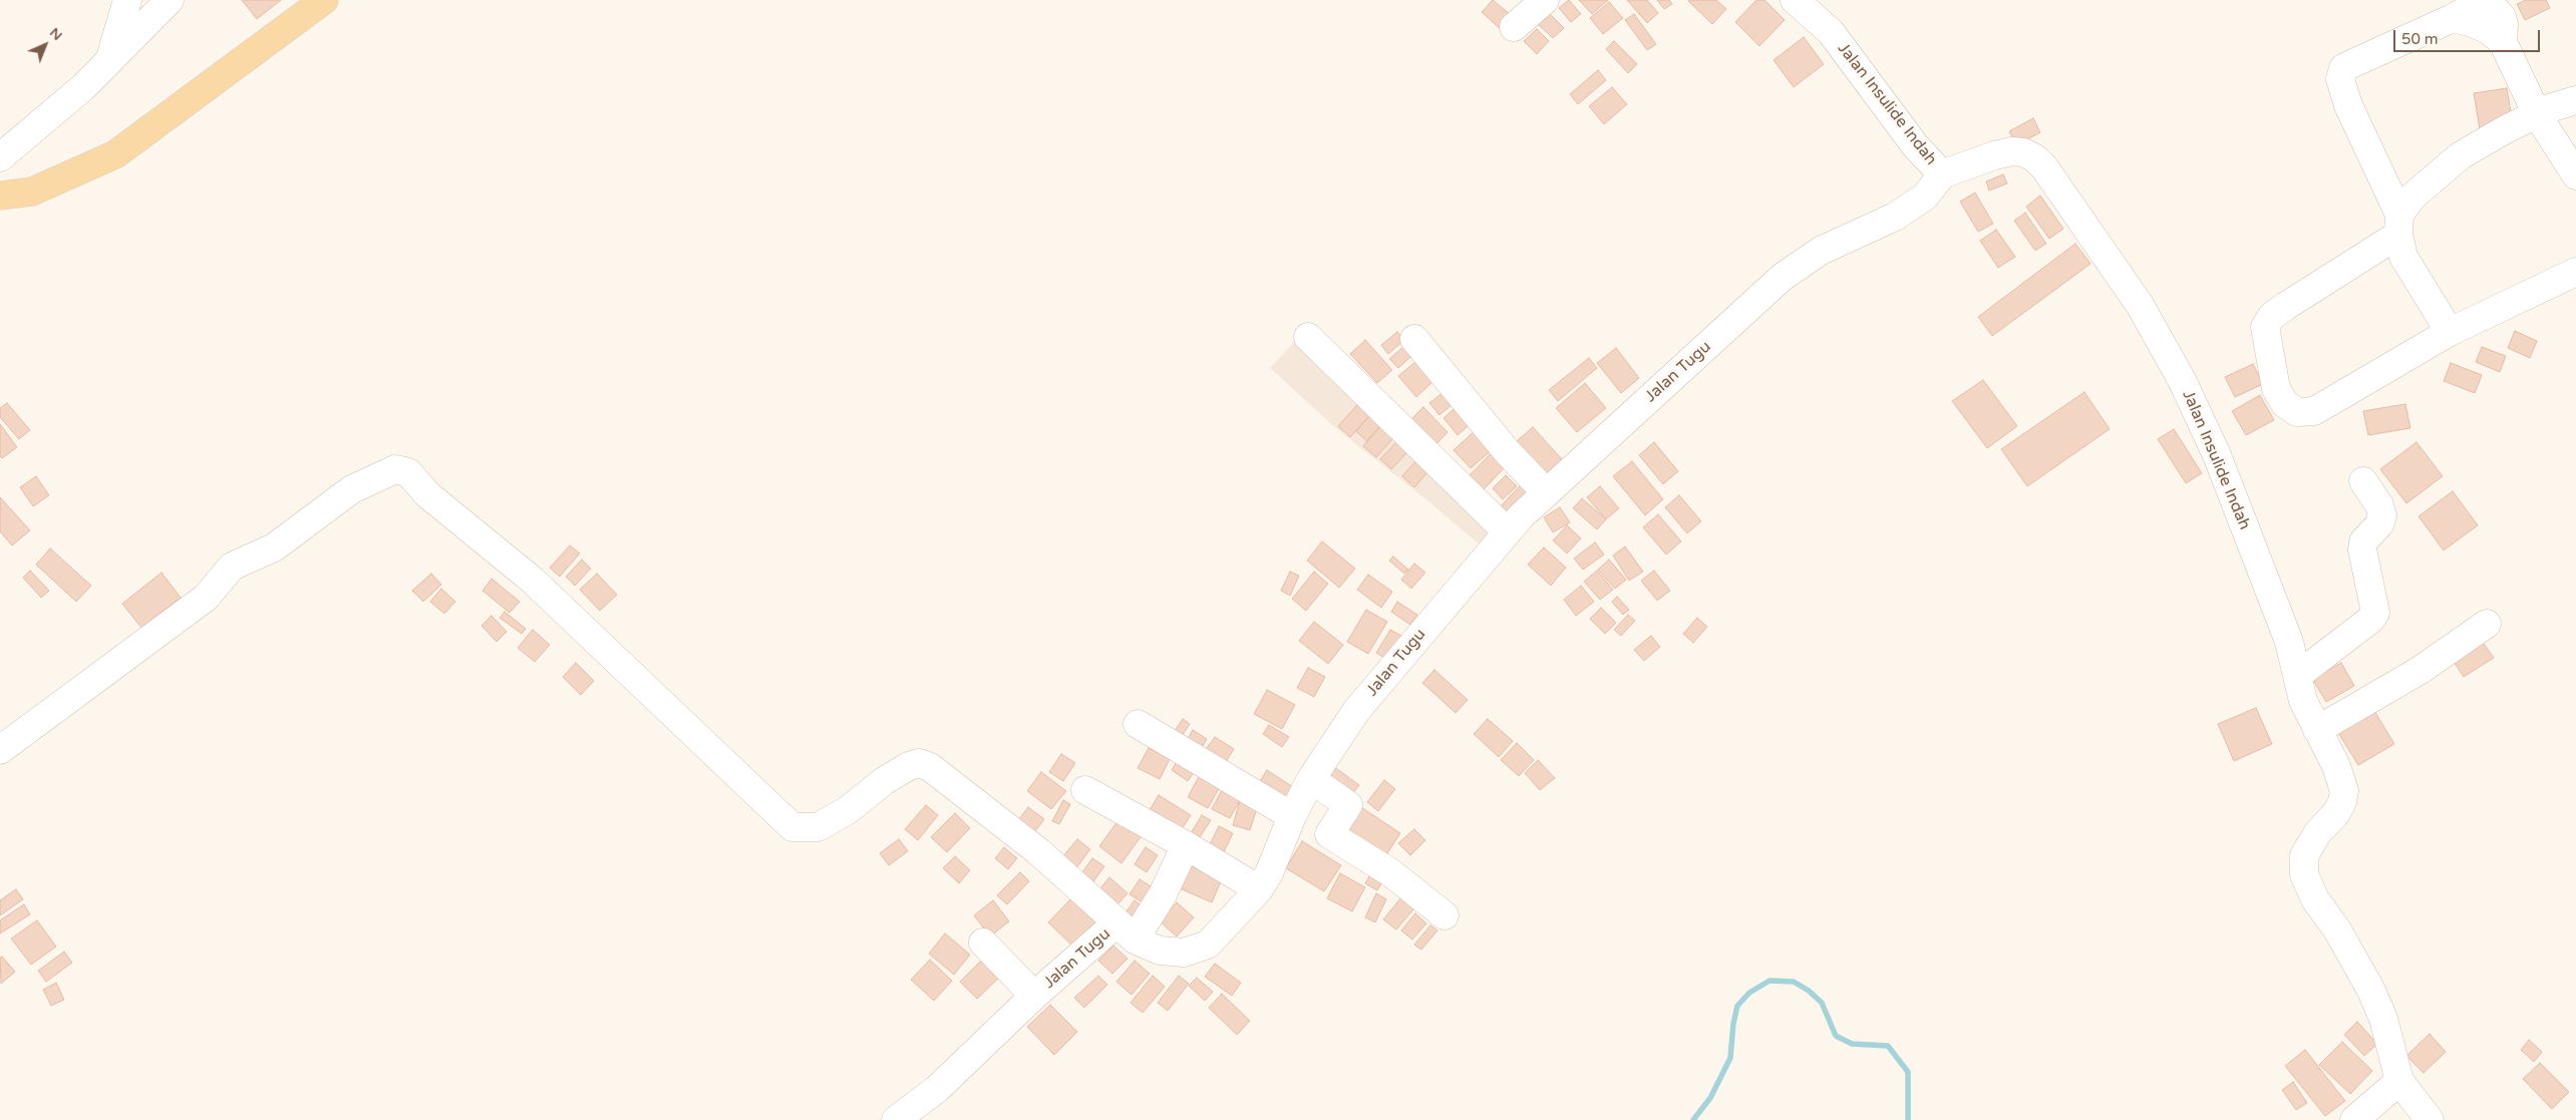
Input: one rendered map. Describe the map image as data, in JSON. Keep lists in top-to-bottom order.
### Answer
{
  "streets": {
    "street": ["Jalan Insulide Indah", "Jalan Tugu"]
  },
  "crossings": [
    ["Jalan Insulide Indah", "Jalan Tugu"]
  ],
  "scale_bar": "50 m",
  "north": "top right"
}
